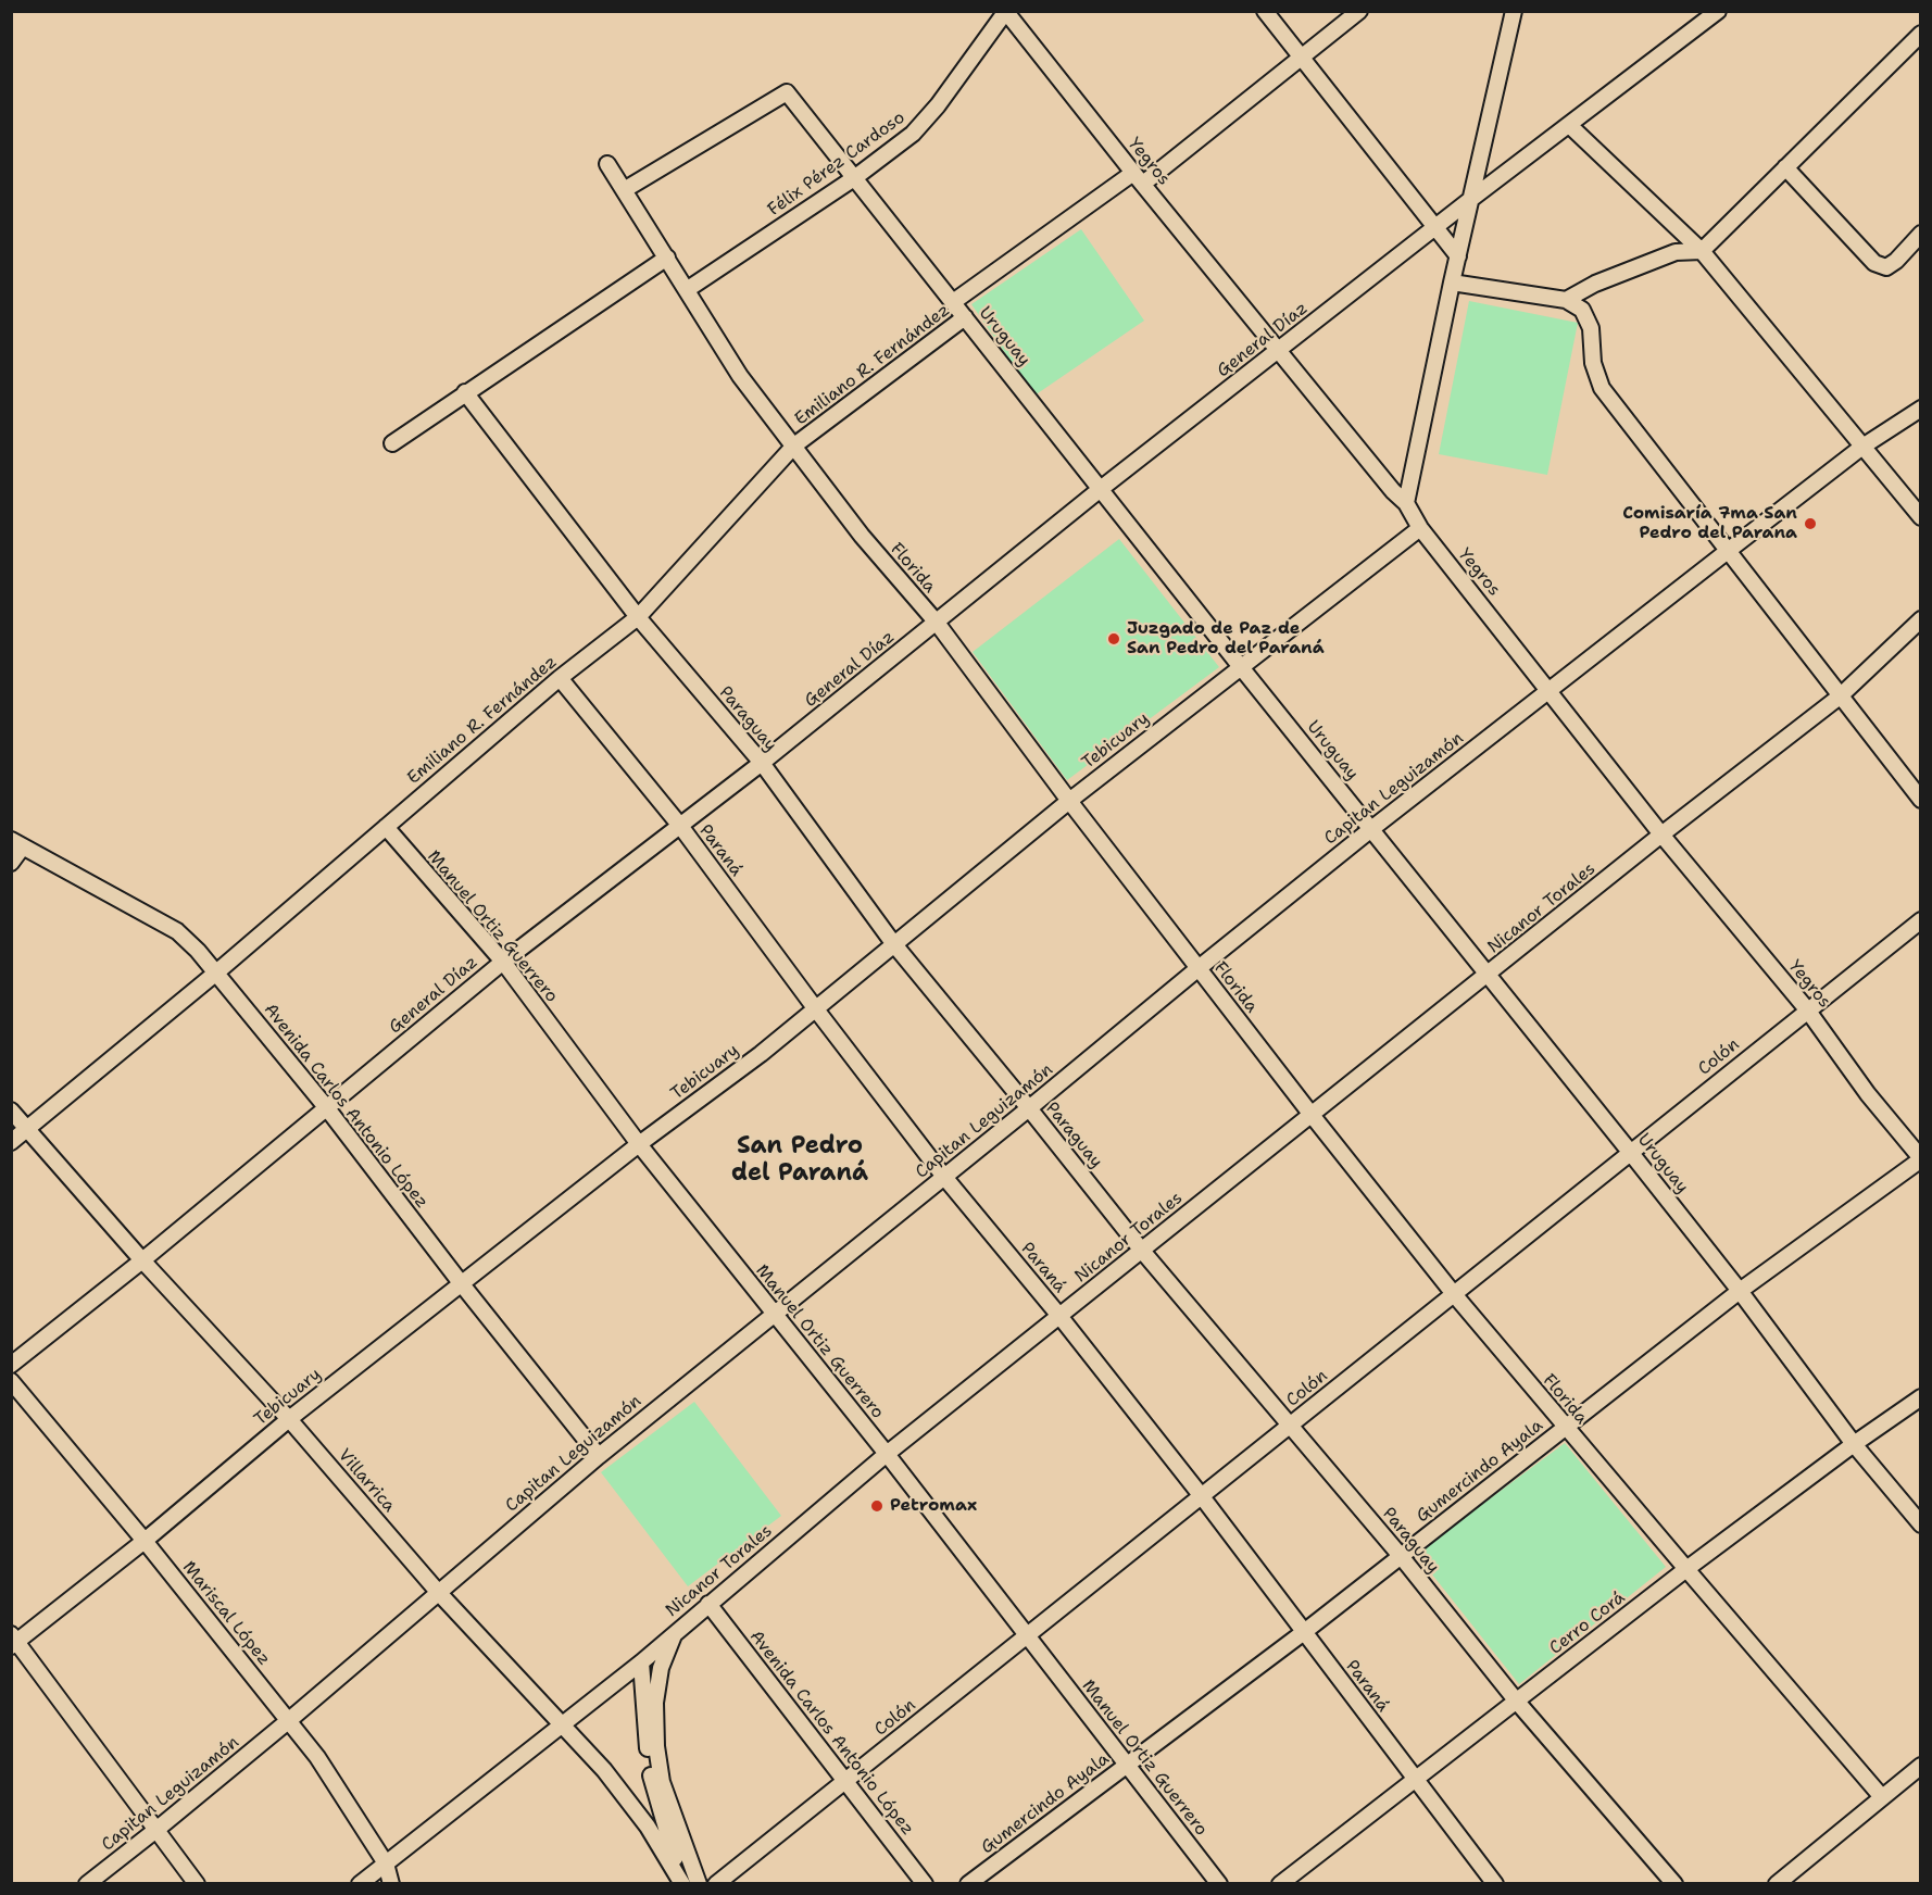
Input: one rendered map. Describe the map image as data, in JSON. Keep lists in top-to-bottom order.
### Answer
{
  "streets": {
    "street": [
      "Yegros",
      "Félix Pérez Cardoso",
      "Uruguay",
      "General Díaz",
      "Emiliano R. Fernández",
      "Florida",
      "Paraguay",
      "Tebicuary",
      "Capitan Leguizamón",
      "Paraná",
      "Nicanor Torales",
      "Manuel Ortiz Guerrero",
      "Colón",
      "Avenida Carlos Antonio López",
      "Gumercindo Ayala",
      "Villarrica",
      "Mariscal López",
      "Cerro Corá"
    ]
  },
  "crossings": [
    ["Yegros", "Félix Pérez Cardoso"],
    ["Yegros", "General Díaz"],
    ["Yegros", "Emiliano R. Fernández"],
    ["Yegros", "Tebicuary"],
    ["Yegros", "Capitan Leguizamón"],
    ["Yegros", "Nicanor Torales"],
    ["Yegros", "Colón"],
    ["Yegros", "Gumercindo Ayala"],
    ["Félix Pérez Cardoso", "Uruguay"],
    ["Félix Pérez Cardoso", "Florida"],
    ["Uruguay", "General Díaz"],
    ["Uruguay", "Emiliano R. Fernández"],
    ["Uruguay", "Florida"],
    ["Uruguay", "Tebicuary"],
    ["Uruguay", "Capitan Leguizamón"],
    ["Uruguay", "Nicanor Torales"],
    ["Uruguay", "Colón"],
    ["Uruguay", "Gumercindo Ayala"],
    ["Uruguay", "Cerro Corá"],
    ["General Díaz", "Florida"],
    ["General Díaz", "Paraguay"],
    ["General Díaz", "Paraná"],
    ["General Díaz", "Manuel Ortiz Guerrero"],
    ["General Díaz", "Avenida Carlos Antonio López"],
    ["General Díaz", "Villarrica"],
    ["Emiliano R. Fernández", "Florida"],
    ["Emiliano R. Fernández", "Paraguay"],
    ["Emiliano R. Fernández", "Paraná"],
    ["Emiliano R. Fernández", "Manuel Ortiz Guerrero"],
    ["Emiliano R. Fernández", "Avenida Carlos Antonio López"],
    ["Emiliano R. Fernández", "Villarrica"],
    ["Florida", "Tebicuary"],
    ["Florida", "Capitan Leguizamón"],
    ["Florida", "Nicanor Torales"],
    ["Florida", "Colón"],
    ["Florida", "Gumercindo Ayala"],
    ["Florida", "Cerro Corá"],
    ["Paraguay", "Tebicuary"],
    ["Paraguay", "Capitan Leguizamón"],
    ["Paraguay", "Nicanor Torales"],
    ["Paraguay", "Colón"],
    ["Paraguay", "Gumercindo Ayala"],
    ["Paraguay", "Cerro Corá"],
    ["Tebicuary", "Paraná"],
    ["Tebicuary", "Manuel Ortiz Guerrero"],
    ["Tebicuary", "Avenida Carlos Antonio López"],
    ["Tebicuary", "Villarrica"],
    ["Tebicuary", "Mariscal López"],
    ["Capitan Leguizamón", "Paraná"],
    ["Capitan Leguizamón", "Manuel Ortiz Guerrero"],
    ["Capitan Leguizamón", "Avenida Carlos Antonio López"],
    ["Capitan Leguizamón", "Villarrica"],
    ["Capitan Leguizamón", "Mariscal López"],
    ["Paraná", "Nicanor Torales"],
    ["Paraná", "Colón"],
    ["Paraná", "Gumercindo Ayala"],
    ["Paraná", "Cerro Corá"],
    ["Nicanor Torales", "Manuel Ortiz Guerrero"],
    ["Nicanor Torales", "Avenida Carlos Antonio López"],
    ["Nicanor Torales", "Villarrica"],
    ["Nicanor Torales", "Mariscal López"],
    ["Manuel Ortiz Guerrero", "Colón"],
    ["Manuel Ortiz Guerrero", "Gumercindo Ayala"],
    ["Colón", "Avenida Carlos Antonio López"]
  ],
  "districts": ["San Pedro del Paraná"],
  "places": ["Comisaría 7ma San Pedro del Parana", "Juzgado de Paz de San Pedro del Paraná", "Petromax"]
}
